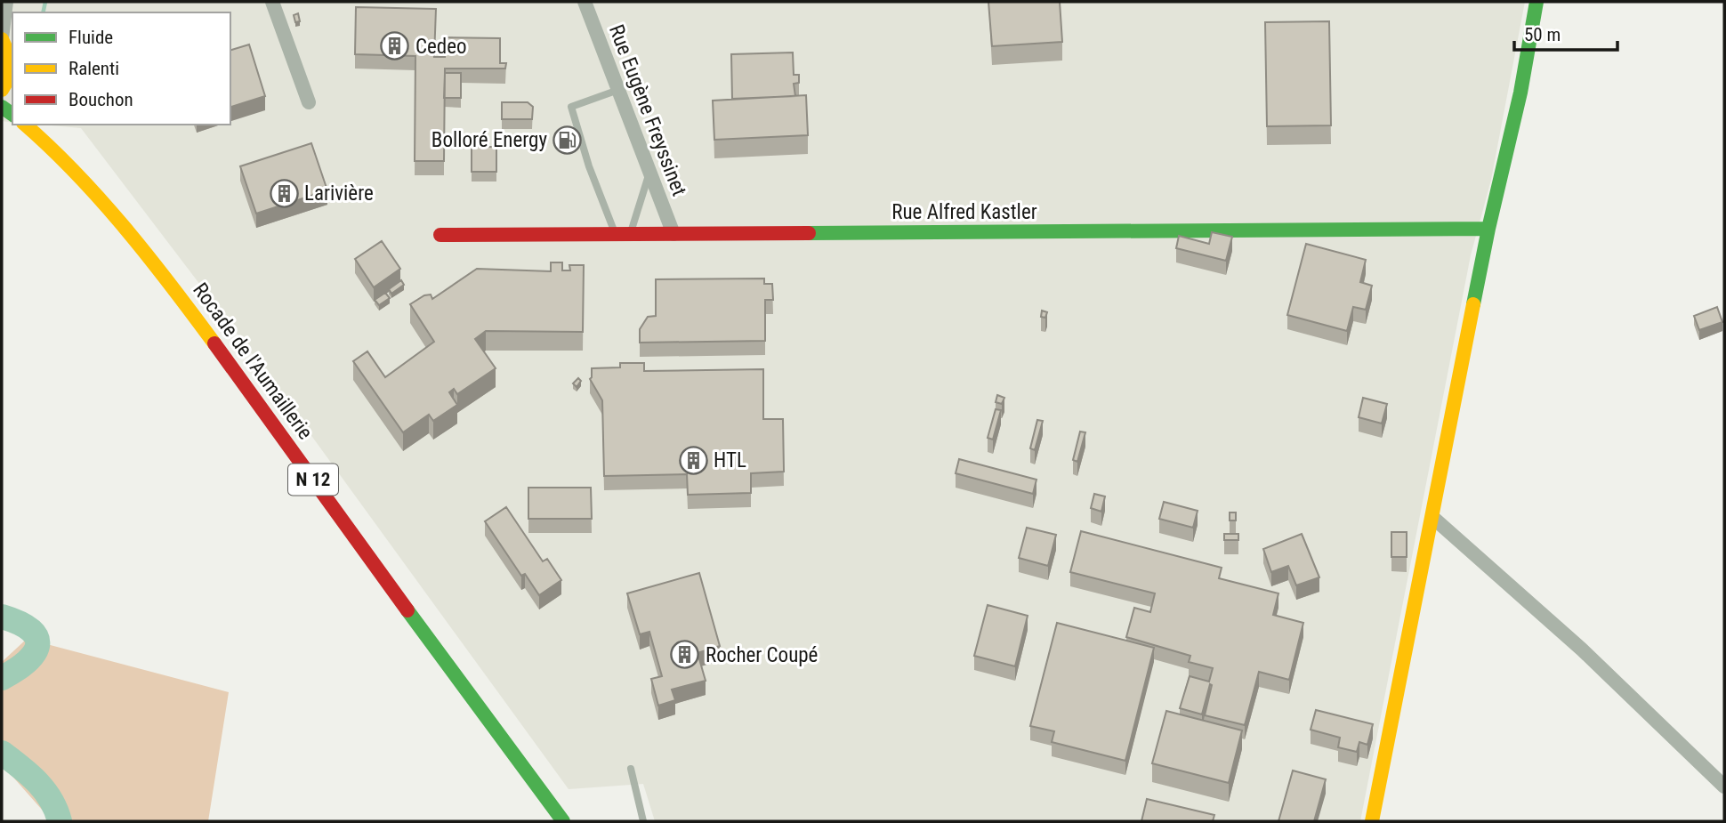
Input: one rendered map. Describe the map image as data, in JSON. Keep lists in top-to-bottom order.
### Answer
{
  "streets": {
    "street": [
      "Rue Eugène Freyssinet",
      "Rue Alfred Kastler",
      "Rocade de l'Aumaillerie",
      "N 12"
    ]
  },
  "crossings": [
    ["Rue Eugène Freyssinet", "Rue Alfred Kastler"]
  ],
  "places": {
    "building": [
      "Cedeo",
      "Larivière",
      "HTL",
      "Rocher Coupé"
    ],
    "fuel station": ["Bolloré Energy"]
  },
  "legend": ["Fluide", "Ralenti", "Bouchon"],
  "scale_bar": "50 m"
}
